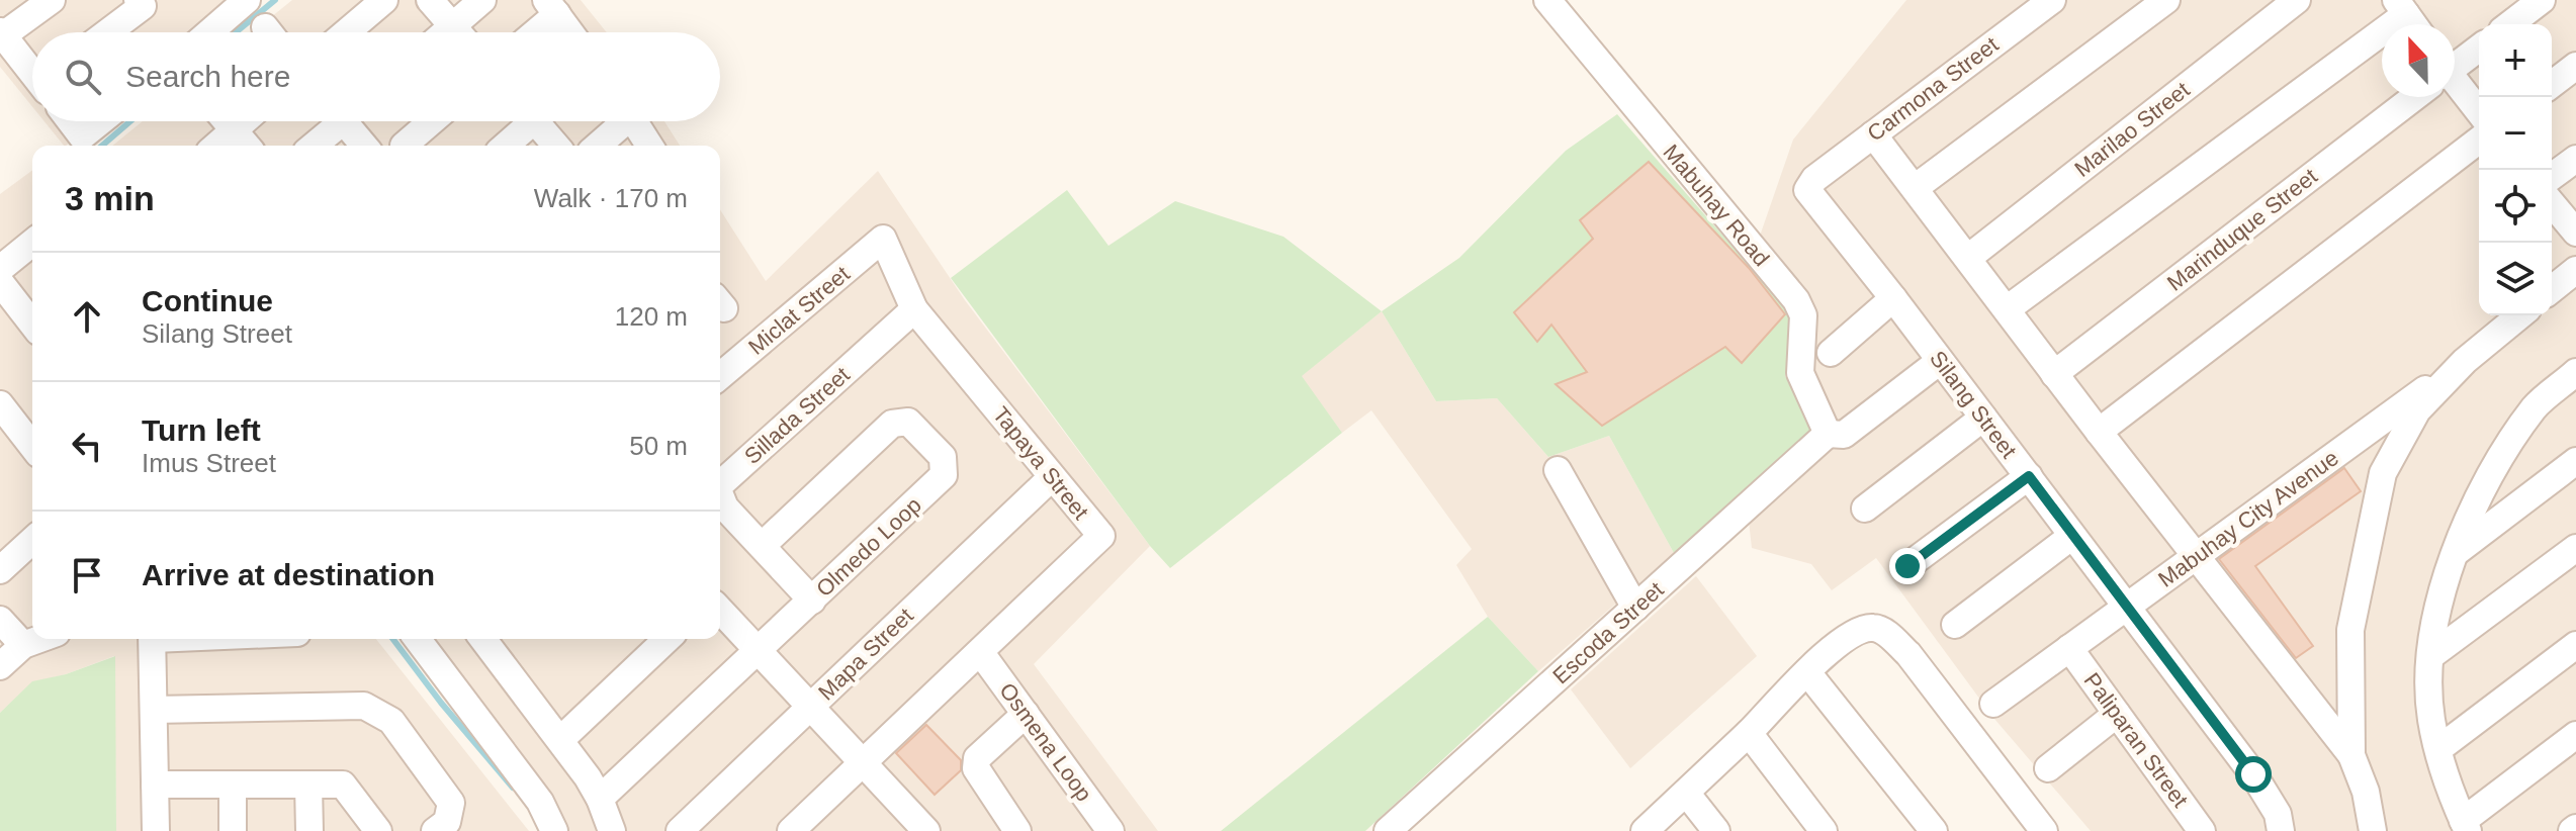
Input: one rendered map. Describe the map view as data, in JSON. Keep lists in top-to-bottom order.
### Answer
{
  "streets": {
    "street": [
      "Carmona Street",
      "Marilao Street",
      "Mabuhay Road",
      "Marinduque Street",
      "Miclat Street",
      "Silang Street",
      "Sillada Street",
      "Tapaya Street",
      "Mabuhay City Avenue",
      "Olmedo Loop",
      "Escoda Street",
      "Mapa Street",
      "Paliparan Street",
      "Osmena Loop"
    ]
  },
  "crossings": [
    ["Carmona Street", "Silang Street"],
    ["Mabuhay Road", "Escoda Street"],
    ["Miclat Street", "Tapaya Street"],
    ["Silang Street", "Mabuhay City Avenue"],
    ["Sillada Street", "Tapaya Street"],
    ["Sillada Street", "Olmedo Loop"],
    ["Tapaya Street", "Mapa Street"],
    ["Tapaya Street", "Osmena Loop"],
    ["Mabuhay City Avenue", "Paliparan Street"]
  ],
  "north": "top",
  "page": {
    "map_buttons": ["+", "−"],
    "search": "Search here",
    "heading": ["3 min", "Walk · 170 m"],
    "list": [
      ["Continue", "Silang Street", "120 m"],
      ["Turn left", "Imus Street", "50 m"],
      "Arrive at destination"
    ]
  }
}
